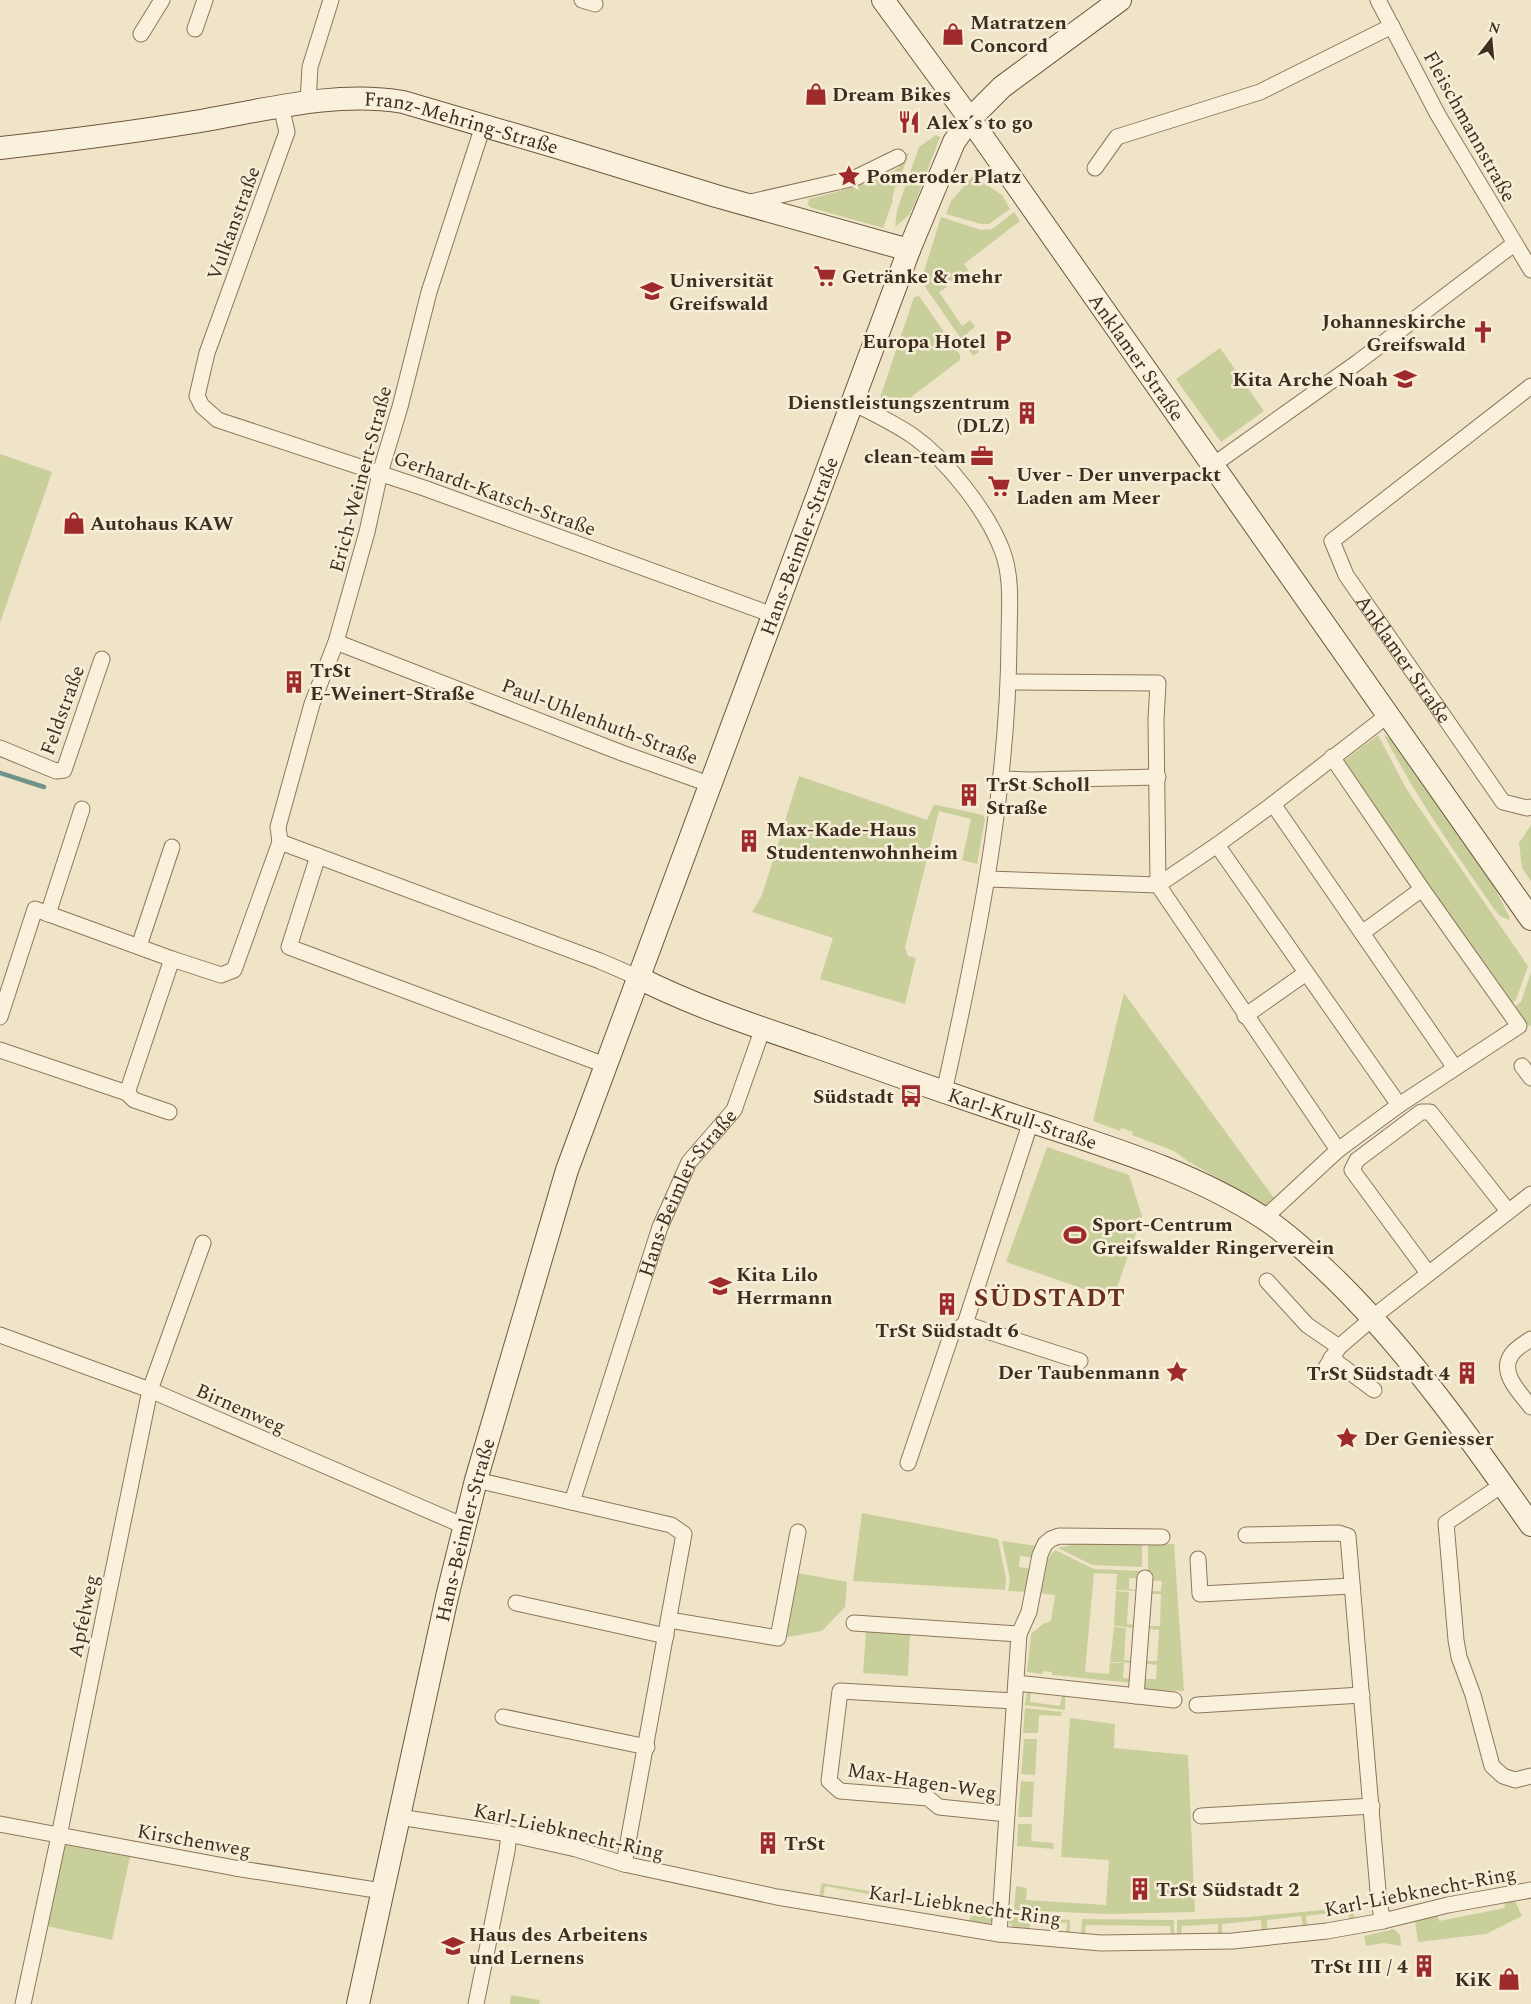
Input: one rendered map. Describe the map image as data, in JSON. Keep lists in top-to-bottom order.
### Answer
{
  "streets": {
    "main road": [
      "Franz-Mehring-Straße",
      "Anklamer Straße",
      "Hans-Beimler-Straße",
      "Karl-Krull-Straße"
    ],
    "street": [
      "Fleischmannstraße",
      "Vulkanstraße",
      "Erich-Weinert-Straße",
      "Gerhardt-Katsch-Straße",
      "Feldstraße",
      "Paul-Uhlenhuth-Straße",
      "Birnenweg",
      "Apfelweg",
      "Max-Hagen-Weg",
      "Karl-Liebknecht-Ring",
      "Kirschenweg"
    ]
  },
  "crossings": [
    ["Franz-Mehring-Straße", "Vulkanstraße"],
    ["Franz-Mehring-Straße", "Erich-Weinert-Straße"],
    ["Franz-Mehring-Straße", "Hans-Beimler-Straße"],
    ["Vulkanstraße", "Gerhardt-Katsch-Straße"],
    ["Anklamer Straße", "Hans-Beimler-Straße"],
    ["Erich-Weinert-Straße", "Gerhardt-Katsch-Straße"],
    ["Erich-Weinert-Straße", "Paul-Uhlenhuth-Straße"],
    ["Gerhardt-Katsch-Straße", "Hans-Beimler-Straße"],
    ["Hans-Beimler-Straße", "Paul-Uhlenhuth-Straße"],
    ["Hans-Beimler-Straße", "Karl-Krull-Straße"],
    ["Hans-Beimler-Straße", "Birnenweg"],
    ["Hans-Beimler-Straße", "Karl-Liebknecht-Ring"],
    ["Hans-Beimler-Straße", "Kirschenweg"],
    ["Birnenweg", "Apfelweg"],
    ["Apfelweg", "Kirschenweg"],
    ["Max-Hagen-Weg", "Karl-Liebknecht-Ring"]
  ],
  "districts": ["SÜDSTADT"],
  "places": {
    "shop": [
      "Matratzen Concord",
      "Dream Bikes",
      "Autohaus KAW",
      "KiK"
    ],
    "restaurant": ["Alex´s to go"],
    "place": ["Pomeroder Platz", "Der Taubenmann", "Der Geniesser"],
    "supermarket": ["Getränke & mehr", "Uver - Der unverpackt Laden am Meer"],
    "school or university": [
      "Universität Greifswald",
      "Kita Arche Noah",
      "Kita Lilo Herrmann",
      "Haus des Arbeitens und Lernens"
    ],
    "church": ["Johanneskirche Greifswald"],
    "parking": ["Europa Hotel"],
    "building": [
      "Dienstleistungszentrum (DLZ)",
      "TrSt E-Weinert-Straße",
      "TrSt Scholl Straße",
      "Max-Kade-Haus Studentenwohnheim",
      "TrSt Südstadt 6",
      "TrSt Südstadt 4",
      "TrSt",
      "TrSt Südstadt 2",
      "TrSt III / 4"
    ],
    "office": ["clean-team"],
    "bus stop": ["Südstadt"],
    "sports": ["Sport-Centrum Greifswalder Ringerverein"]
  },
  "north": "top"
}
